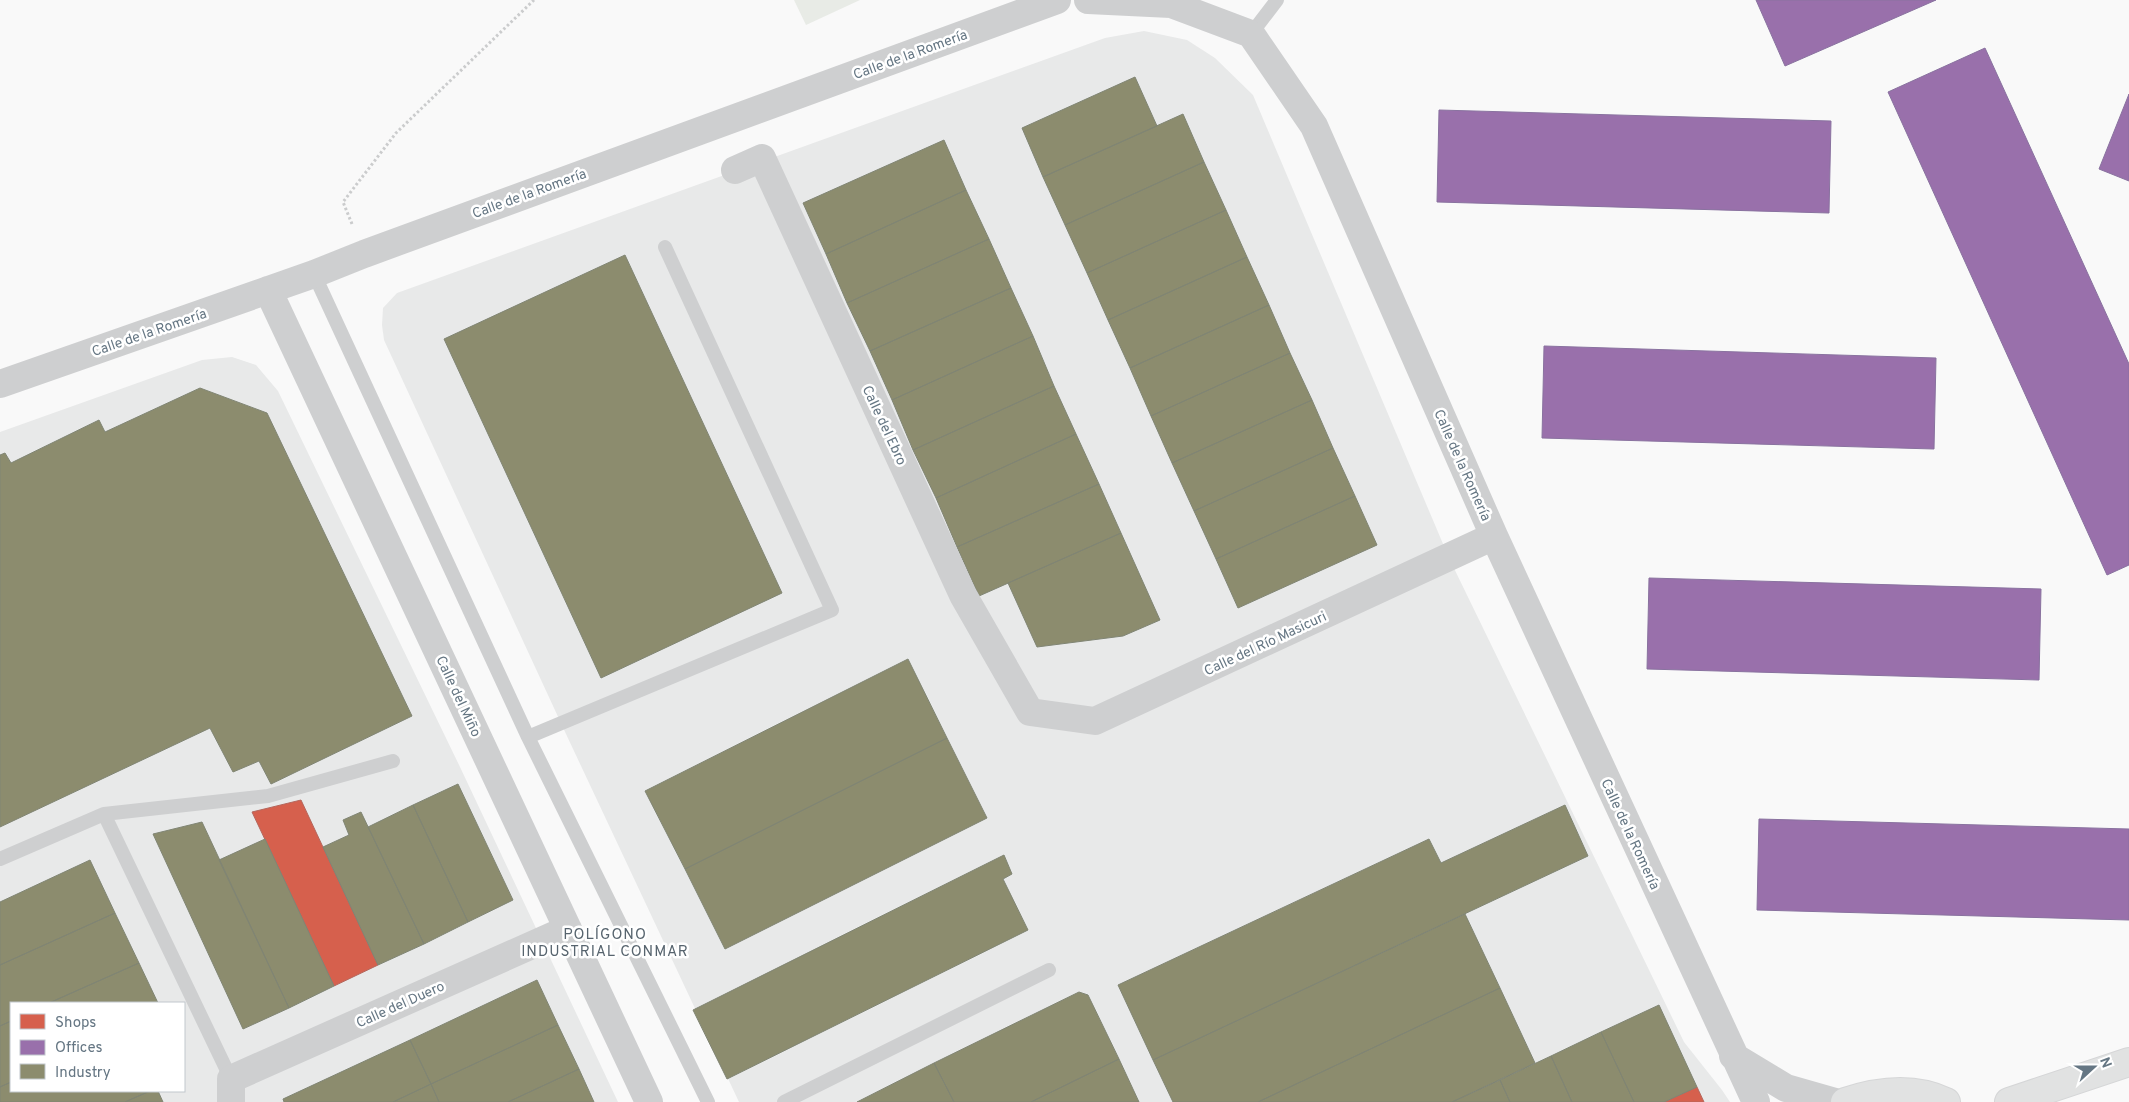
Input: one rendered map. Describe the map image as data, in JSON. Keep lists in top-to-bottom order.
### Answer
{
  "streets": {
    "street": [
      "Calle de la Romería",
      "Calle del Ebro",
      "Calle del Río Masicuri",
      "Calle del Miño",
      "Calle del Duero"
    ]
  },
  "crossings": [
    ["Calle de la Romería", "Calle del Río Masicuri"],
    ["Calle de la Romería", "Calle del Miño"],
    ["Calle del Ebro", "Calle del Río Masicuri"],
    ["Calle del Miño", "Calle del Duero"]
  ],
  "districts": ["POLÍGONO INDUSTRIAL CONMAR"],
  "legend": ["Shops", "Offices", "Industry"],
  "north": "right"
}
